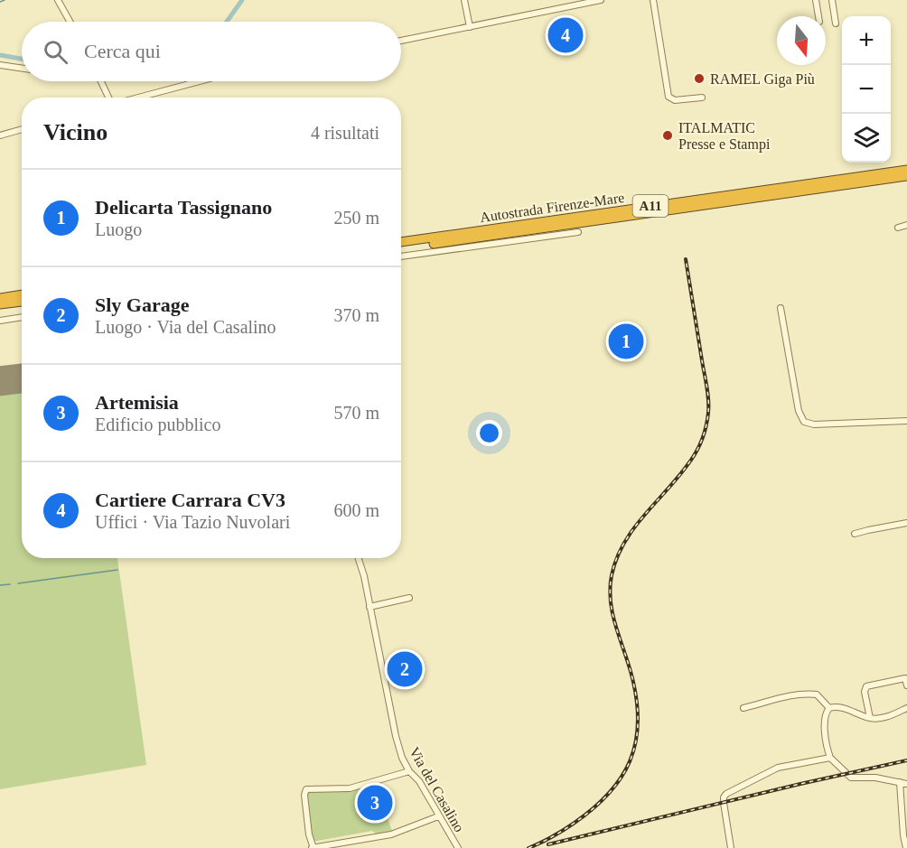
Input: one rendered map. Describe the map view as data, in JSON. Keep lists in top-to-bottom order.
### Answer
{
  "streets": {
    "highway": ["A11", "Autostrada Firenze-Mare"],
    "street": ["Via del Casalino"]
  },
  "places": ["RAMEL Giga Più", "ITALMATIC Presse e Stampi"],
  "north": "bottom",
  "page": {
    "pins": [
      "4",
      "1",
      "2",
      "3"
    ],
    "map_buttons": ["+", "−"],
    "search": "Cerca qui",
    "heading": ["Vicino", "4 risultati"],
    "list": [
      {
        "mark": "1",
        "name": "Delicarta Tassignano",
        "note": "Luogo",
        "value": "250 m"
      },
      {
        "mark": "2",
        "name": "Sly Garage",
        "note": "Luogo · Via del Casalino",
        "value": "370 m"
      },
      {
        "mark": "3",
        "name": "Artemisia",
        "note": "Edificio pubblico",
        "value": "570 m"
      },
      {
        "mark": "4",
        "name": "Cartiere Carrara CV3",
        "note": "Uffici · Via Tazio Nuvolari",
        "value": "600 m"
      }
    ]
  }
}
